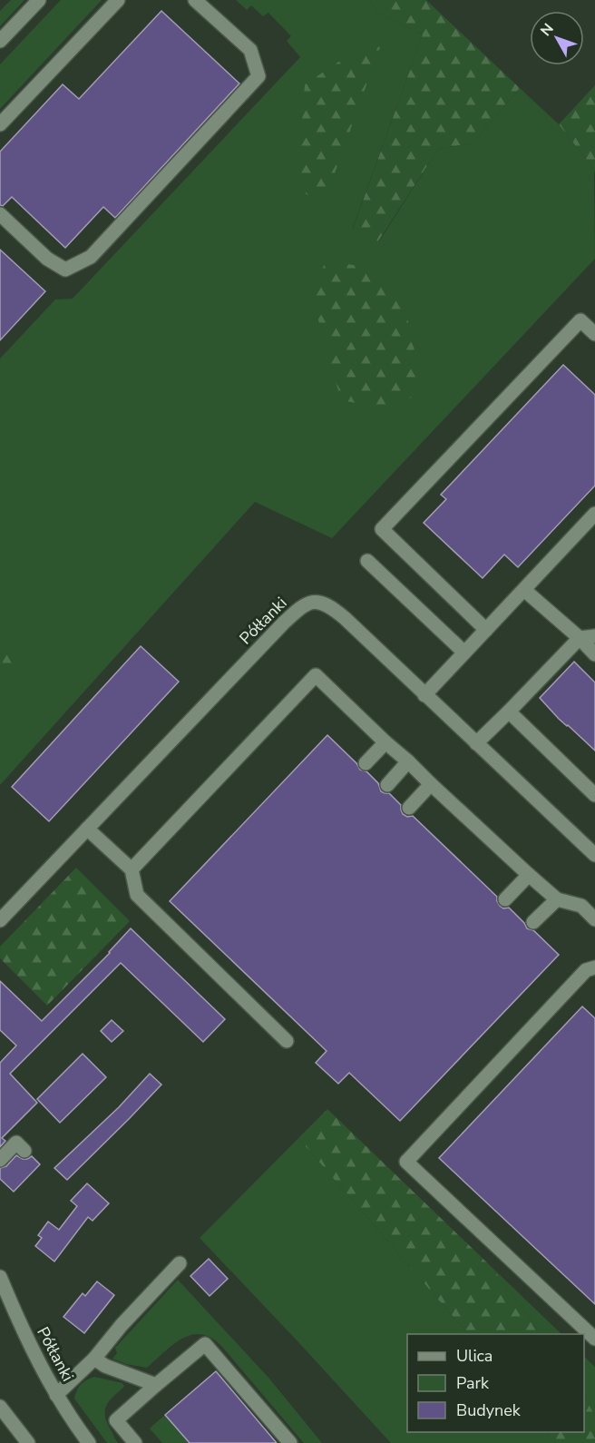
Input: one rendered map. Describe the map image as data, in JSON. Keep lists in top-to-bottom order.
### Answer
{
  "streets": {
    "street": ["Półłanki"]
  },
  "legend": ["Ulica", "Park", "Budynek"],
  "north": "top left"
}
